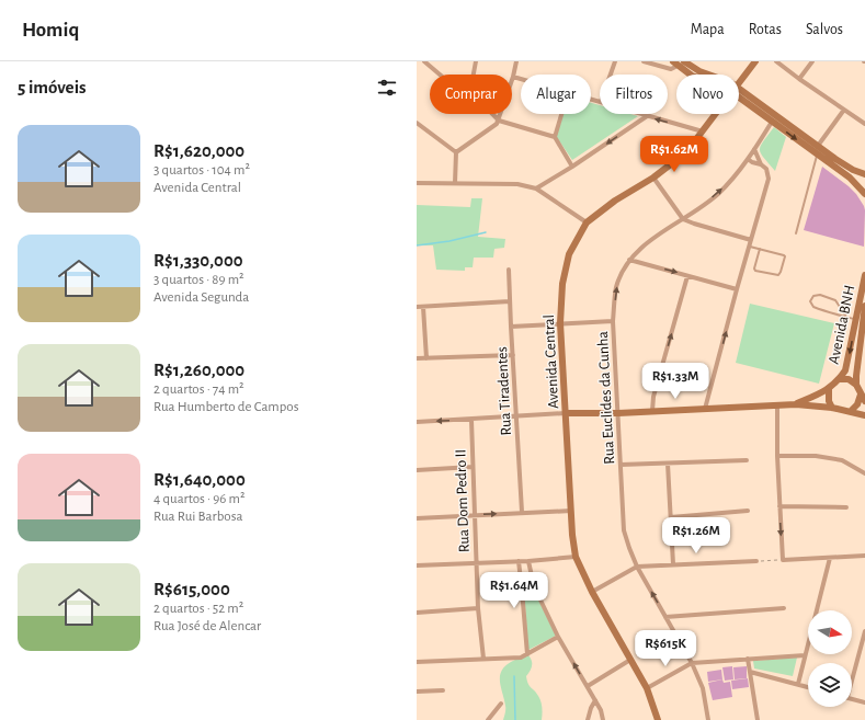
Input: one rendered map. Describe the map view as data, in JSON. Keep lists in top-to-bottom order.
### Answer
{
  "streets": {
    "street": [
      "Avenida BNH",
      "Avenida Central",
      "Rua Tiradentes",
      "Rua Euclides da Cunha",
      "Rua Dom Pedro II"
    ]
  },
  "north": "right",
  "page": {
    "header": "Homiq",
    "nav": ["Mapa", "Rotas", "Salvos"],
    "heading": "5 imóveis",
    "chip": [
      "Comprar",
      "Alugar",
      "Filtros",
      "Novo"
    ],
    "list": [
      {
        "name": "R$1,620,000",
        "note": "3 quartos · 104 m² · Avenida Central"
      },
      {
        "name": "R$1,330,000",
        "note": "3 quartos · 89 m² · Avenida Segunda"
      },
      {
        "name": "R$1,260,000",
        "note": "2 quartos · 74 m² · Rua Humberto de Campos"
      },
      {
        "name": "R$1,640,000",
        "note": "4 quartos · 96 m² · Rua Rui Barbosa"
      },
      {
        "name": "R$615,000",
        "note": "2 quartos · 52 m² · Rua José de Alencar"
      }
    ],
    "price": [
      "R$1.62M",
      "R$1.33M",
      "R$1.26M",
      "R$1.64M",
      "R$615K"
    ]
  }
}
